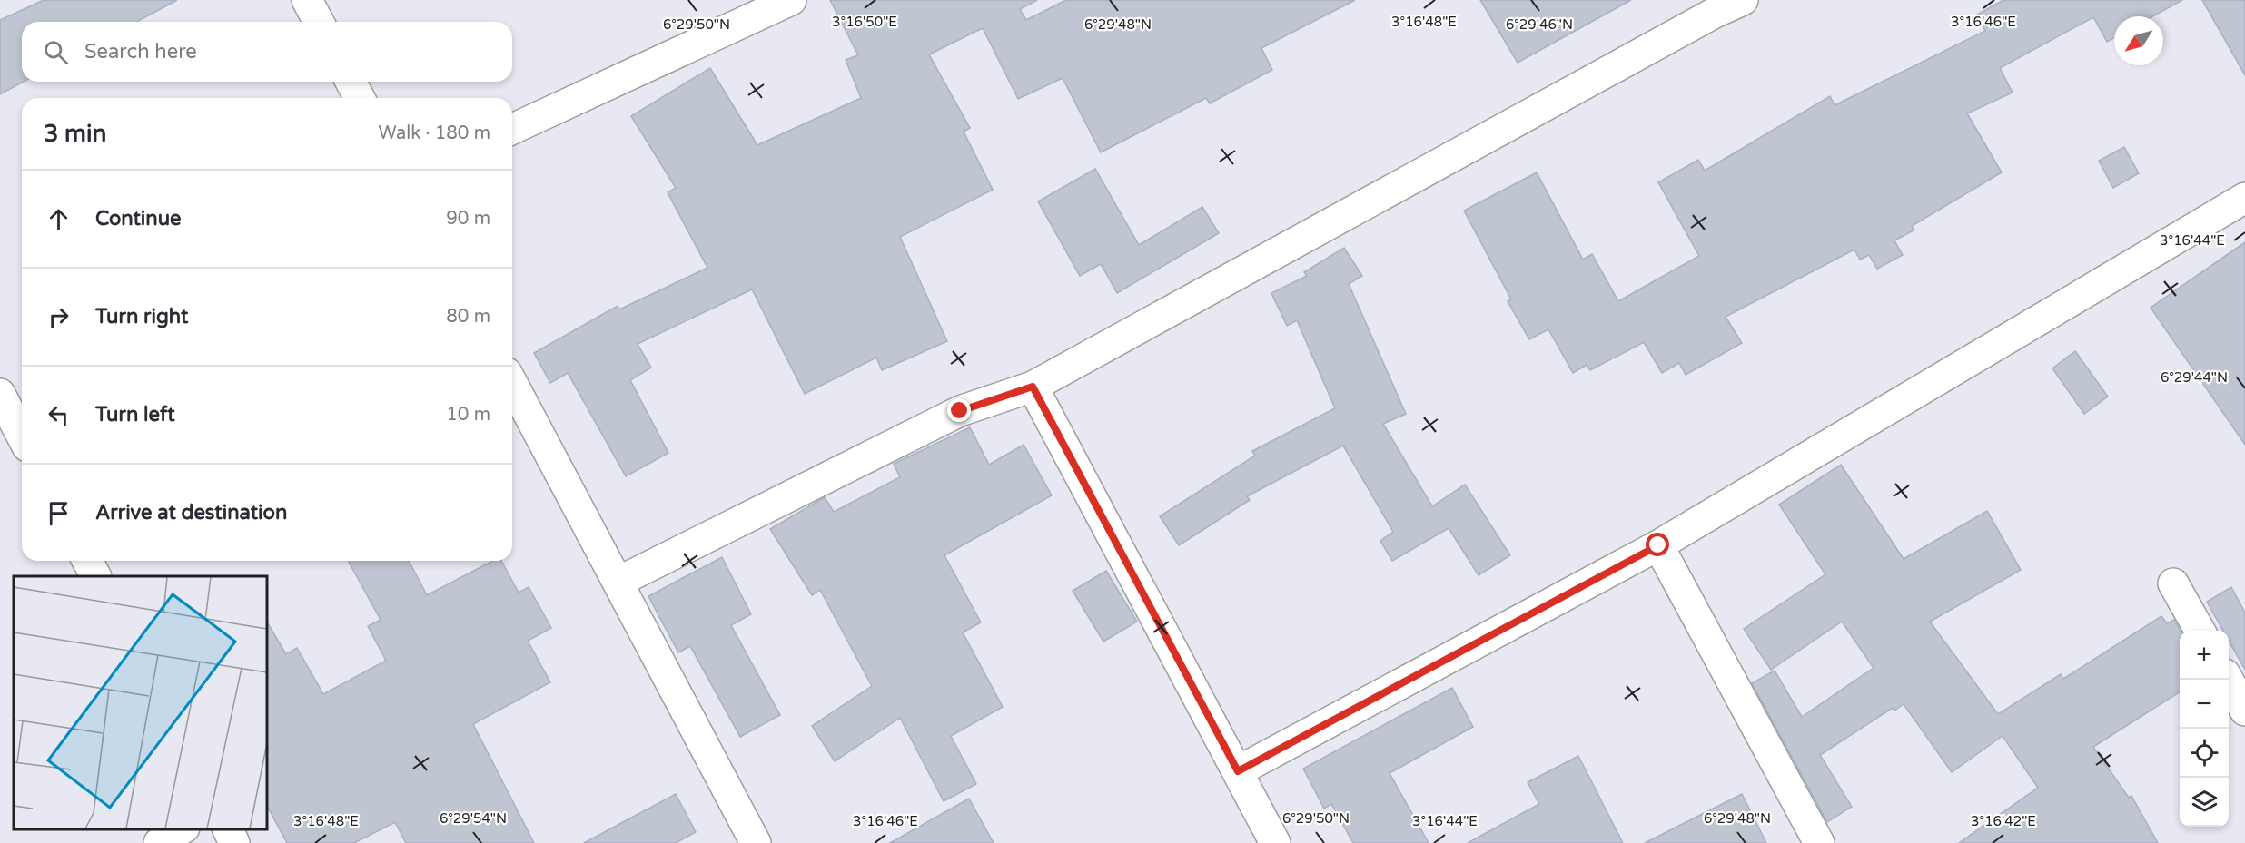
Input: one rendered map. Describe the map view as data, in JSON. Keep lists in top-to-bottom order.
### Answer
{
  "north": "bottom left",
  "page": {
    "search": "Search here",
    "heading": ["3 min", "Walk · 180 m"],
    "list": [
      ["Continue", "90 m"],
      ["Turn right", "80 m"],
      ["Turn left", "10 m"],
      "Arrive at destination"
    ],
    "map_buttons": ["+", "−"]
  },
  "coordinates": [
    "3°16'50\"E",
    "3°16'48\"E",
    "3°16'46\"E",
    "6°29'50\"N",
    "6°29'48\"N",
    "6°29'46\"N",
    "3°16'44\"E",
    "6°29'44\"N",
    "6°29'54\"N",
    "3°16'42\"E"
  ]
}
